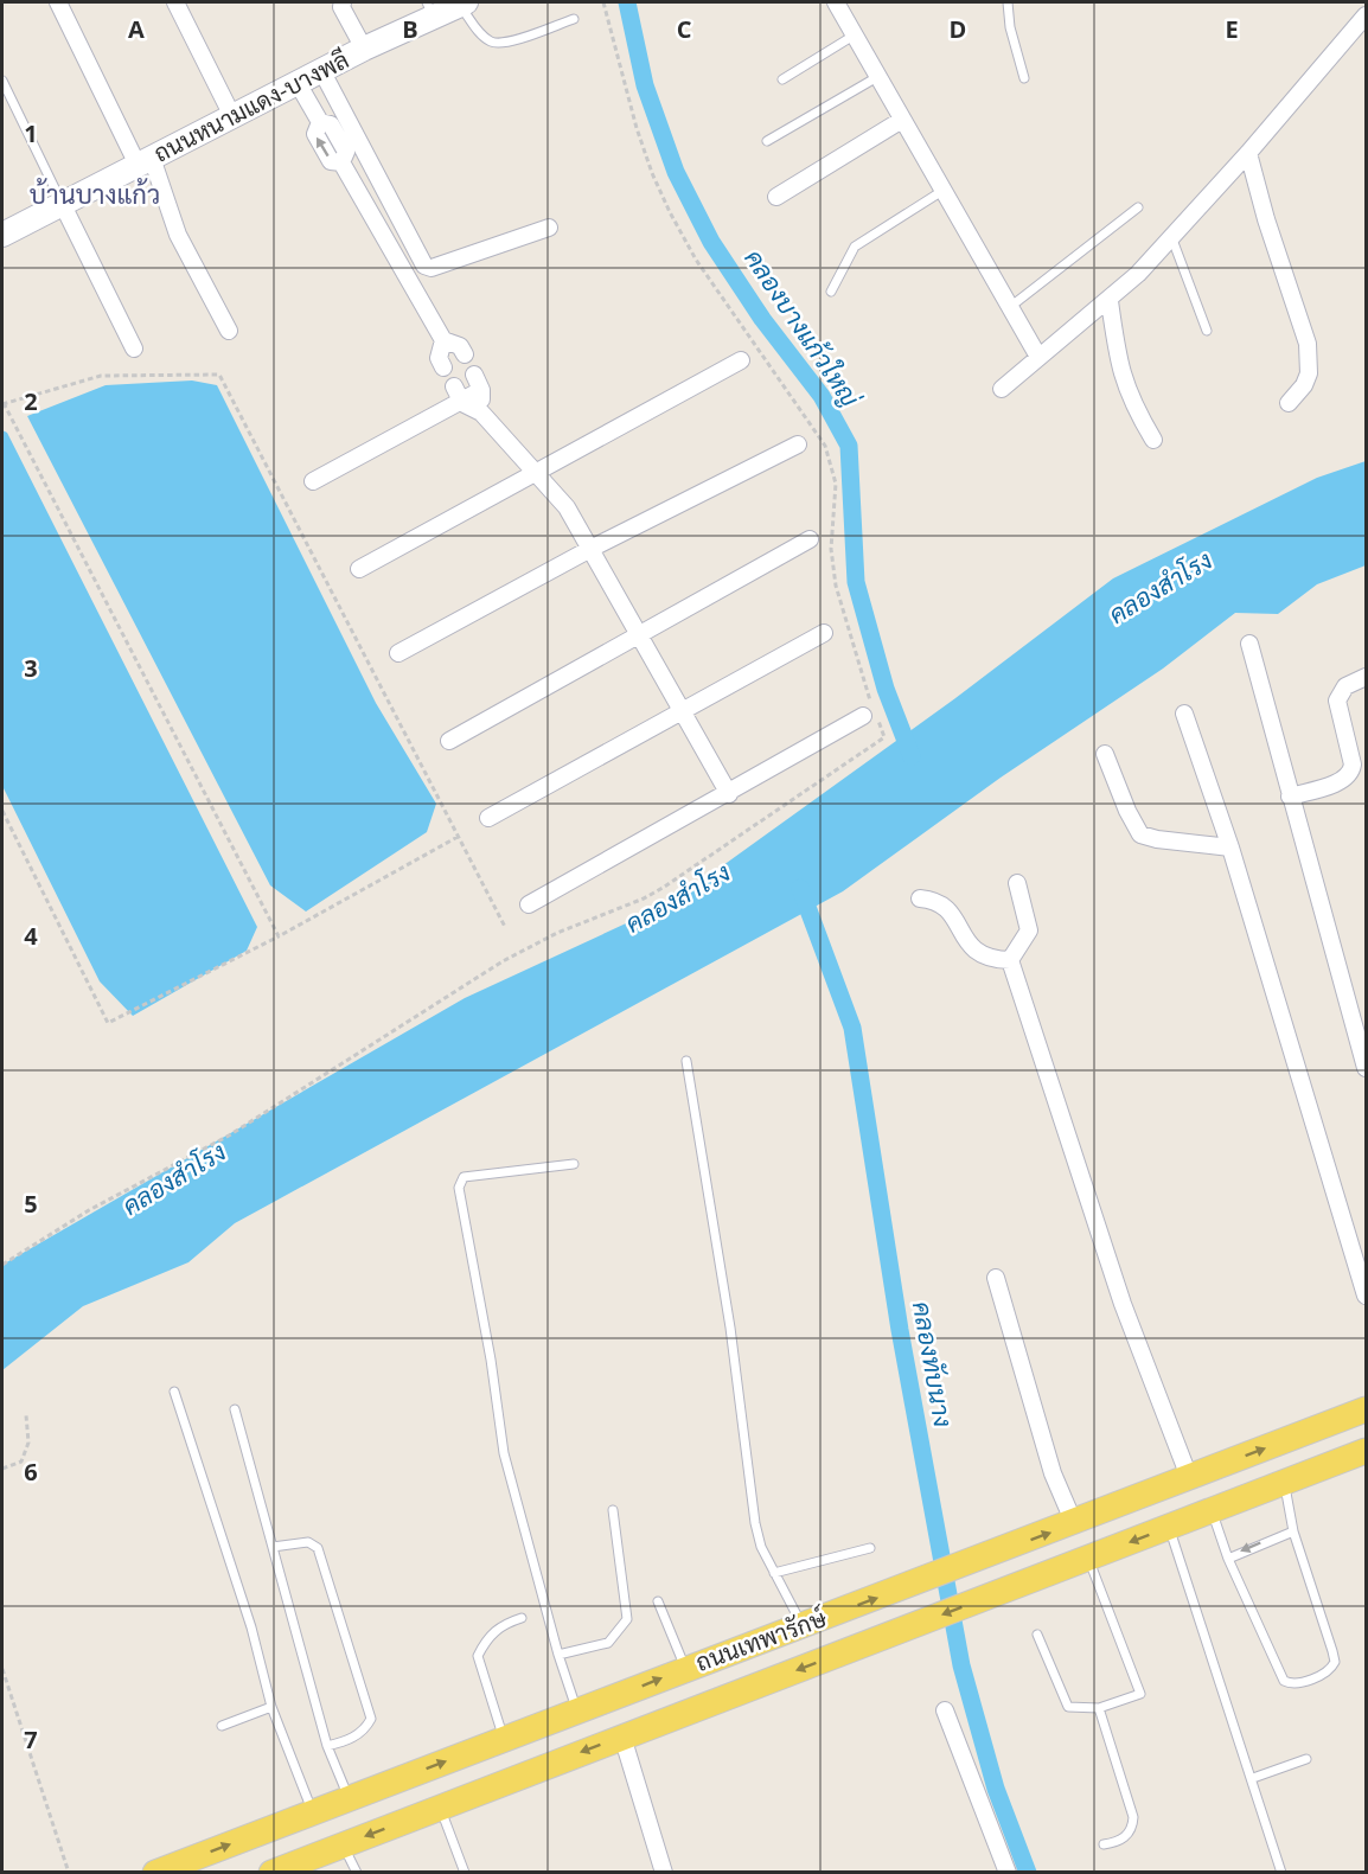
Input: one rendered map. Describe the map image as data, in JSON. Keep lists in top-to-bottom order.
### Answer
{
  "streets": {
    "main road": ["ถนนหนามแดง-บางพลี", "ถนนเทพารักษ์"]
  },
  "districts": ["บ้านบางแก้ว"],
  "water": ["คลองบางแก้วใหญ่", "คลองสำโรง", "คลองทับนาง"],
  "grid": {
    "columns": [
      "A",
      "B",
      "C",
      "D",
      "E"
    ],
    "rows": [
      "1",
      "2",
      "3",
      "4",
      "5",
      "6",
      "7"
    ]
  }
}
